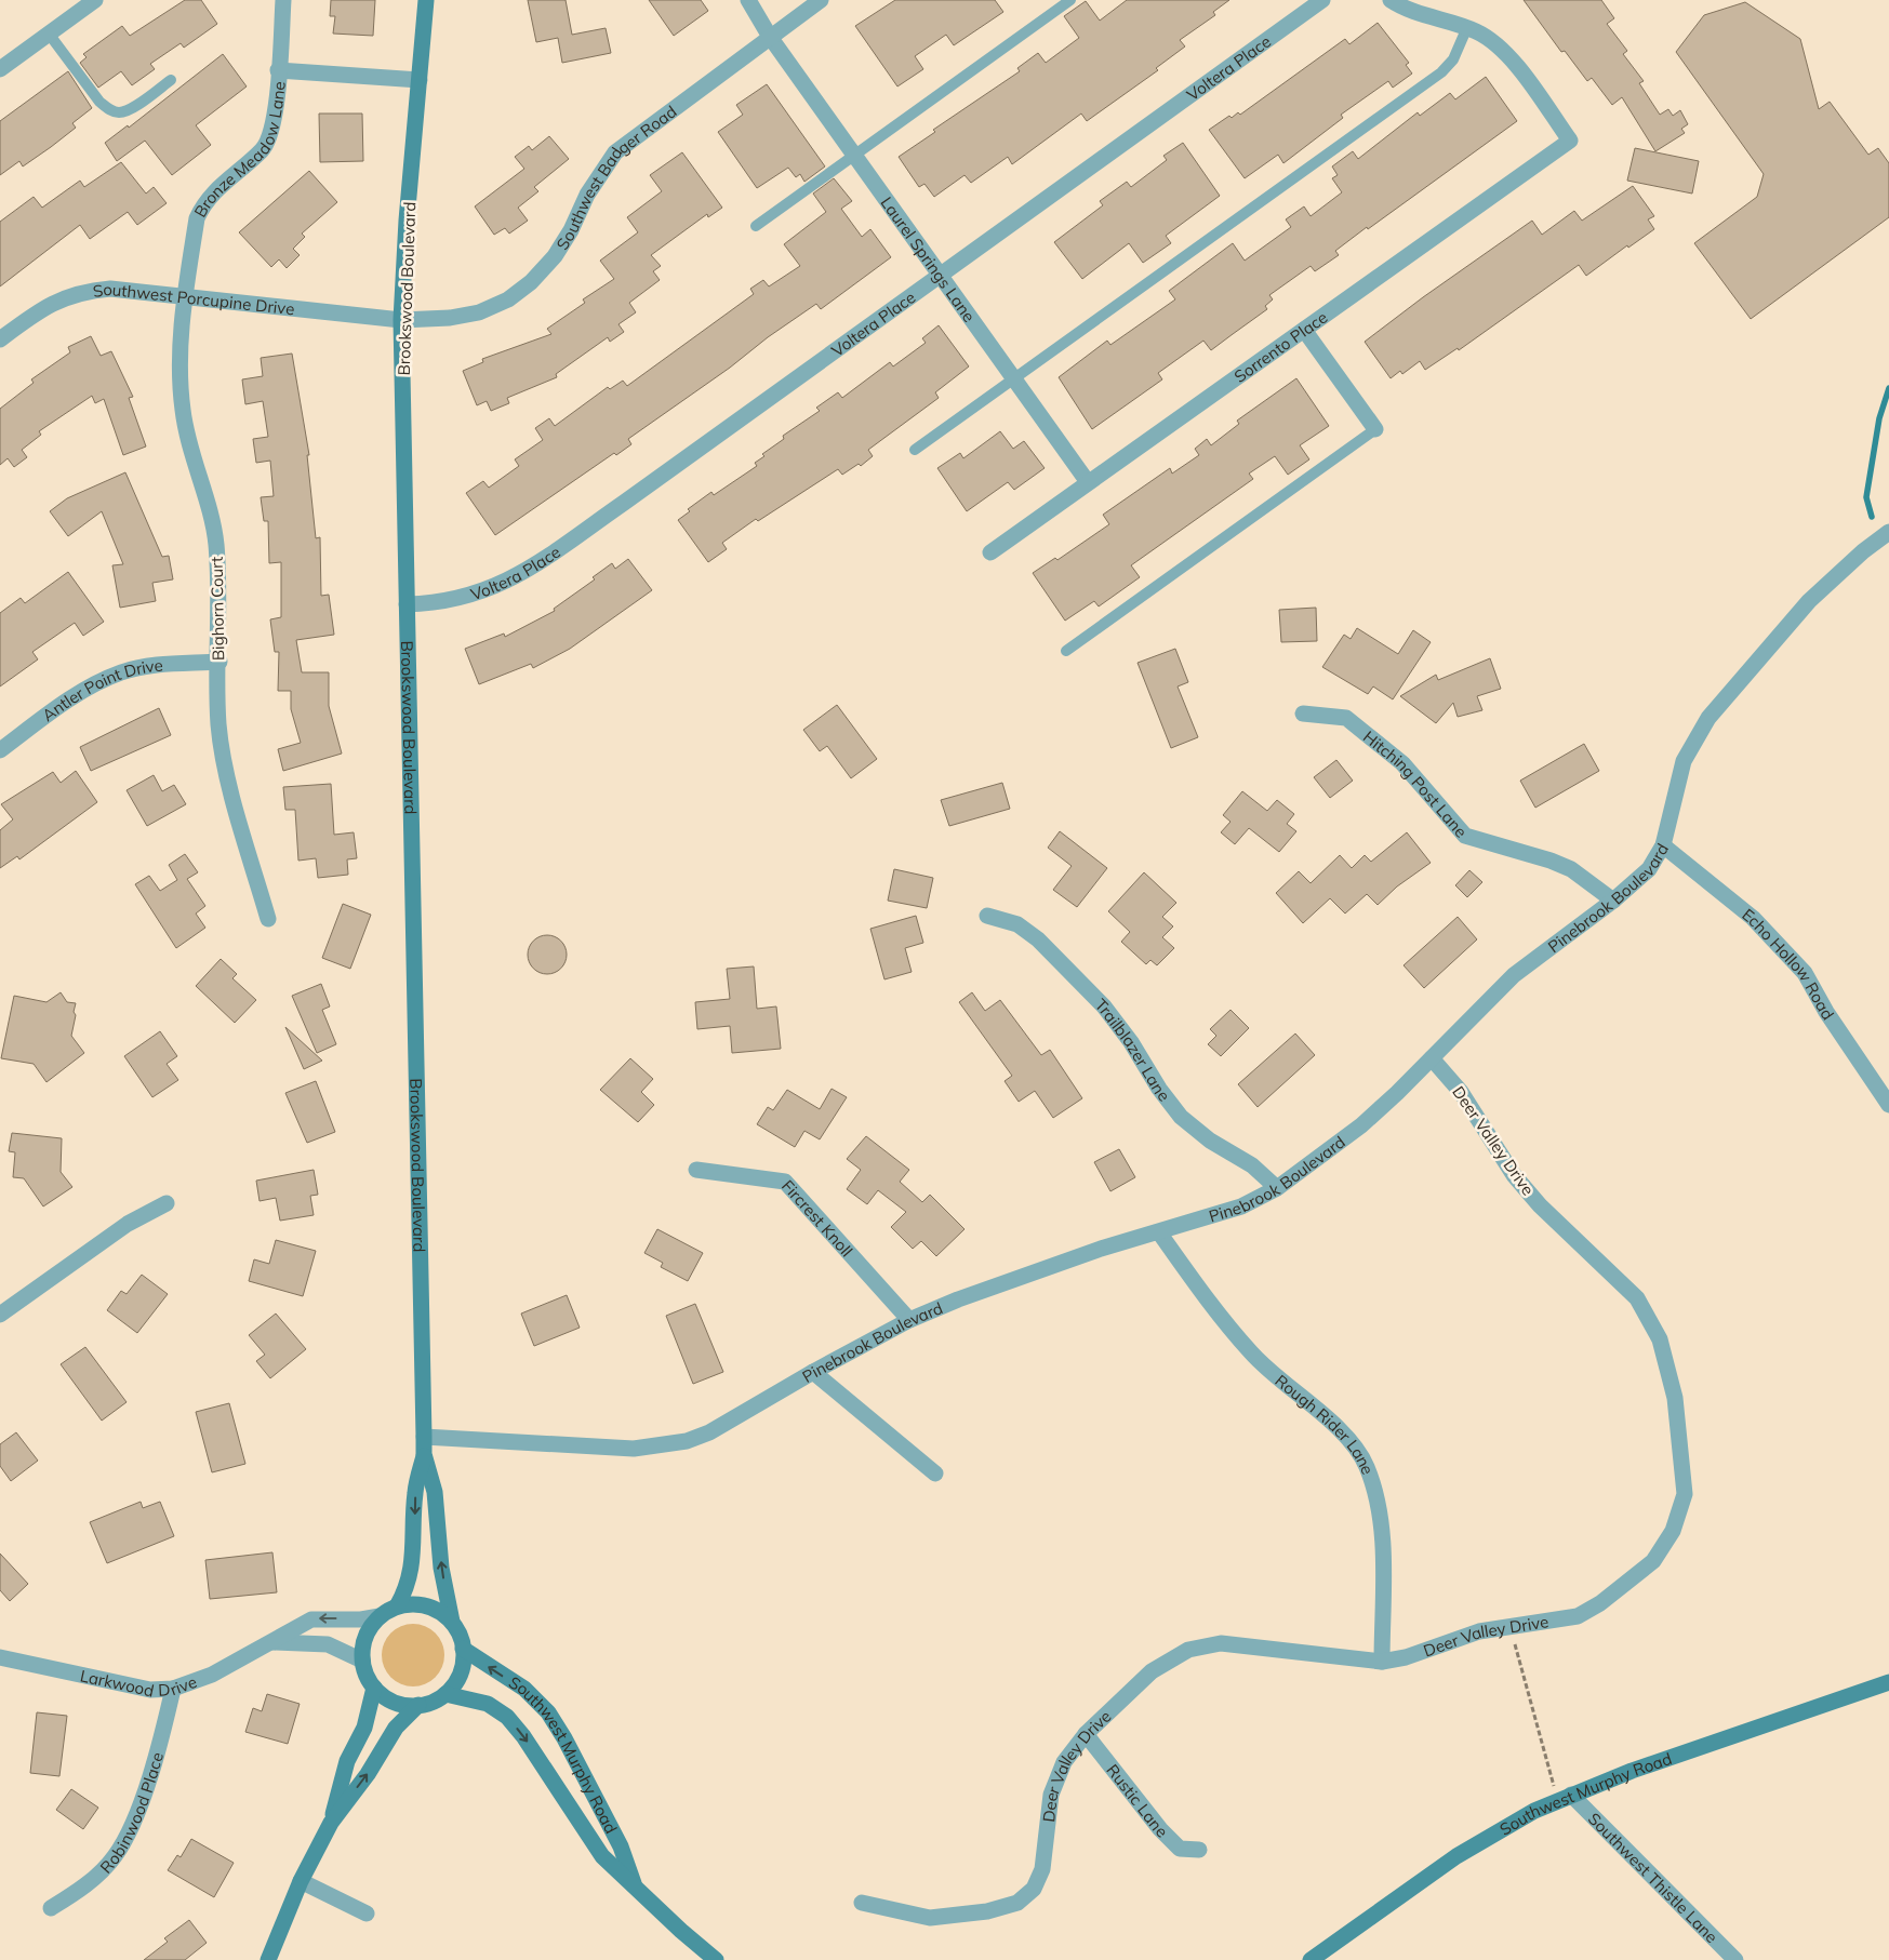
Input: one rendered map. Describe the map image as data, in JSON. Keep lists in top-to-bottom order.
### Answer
{
  "streets": {
    "main road": ["Brookswood Boulevard", "Southwest Murphy Road"],
    "street": [
      "Voltera Place",
      "Bronze Meadow Lane",
      "Southwest Badger Road",
      "Laurel Springs Lane",
      "Southwest Porcupine Drive",
      "Sorrento Place",
      "Bighorn Court",
      "Antler Point Drive",
      "Hitching Post Lane",
      "Pinebrook Boulevard",
      "Echo Hollow Road",
      "Trailblazer Lane",
      "Deer Valley Drive",
      "Fircrest Knoll",
      "Rough Rider Lane",
      "Larkwood Drive",
      "Rustic Lane",
      "Robinwood Place",
      "Southwest Thistle Lane"
    ]
  },
  "crossings": [
    ["Voltera Place", "Laurel Springs Lane"],
    ["Voltera Place", "Brookswood Boulevard"],
    ["Bronze Meadow Lane", "Southwest Porcupine Drive"],
    ["Bronze Meadow Lane", "Bighorn Court"],
    ["Southwest Badger Road", "Laurel Springs Lane"],
    ["Southwest Badger Road", "Brookswood Boulevard"],
    ["Southwest Badger Road", "Southwest Porcupine Drive"],
    ["Laurel Springs Lane", "Sorrento Place"],
    ["Brookswood Boulevard", "Southwest Porcupine Drive"],
    ["Brookswood Boulevard", "Pinebrook Boulevard"],
    ["Brookswood Boulevard", "Larkwood Drive"],
    ["Brookswood Boulevard", "Southwest Murphy Road"],
    ["Southwest Porcupine Drive", "Bighorn Court"],
    ["Bighorn Court", "Antler Point Drive"],
    ["Hitching Post Lane", "Pinebrook Boulevard"],
    ["Pinebrook Boulevard", "Echo Hollow Road"],
    ["Pinebrook Boulevard", "Trailblazer Lane"],
    ["Pinebrook Boulevard", "Deer Valley Drive"],
    ["Pinebrook Boulevard", "Fircrest Knoll"],
    ["Pinebrook Boulevard", "Rough Rider Lane"],
    ["Deer Valley Drive", "Rough Rider Lane"],
    ["Deer Valley Drive", "Rustic Lane"],
    ["Larkwood Drive", "Southwest Murphy Road"],
    ["Larkwood Drive", "Robinwood Place"],
    ["Southwest Murphy Road", "Southwest Thistle Lane"]
  ]
}
